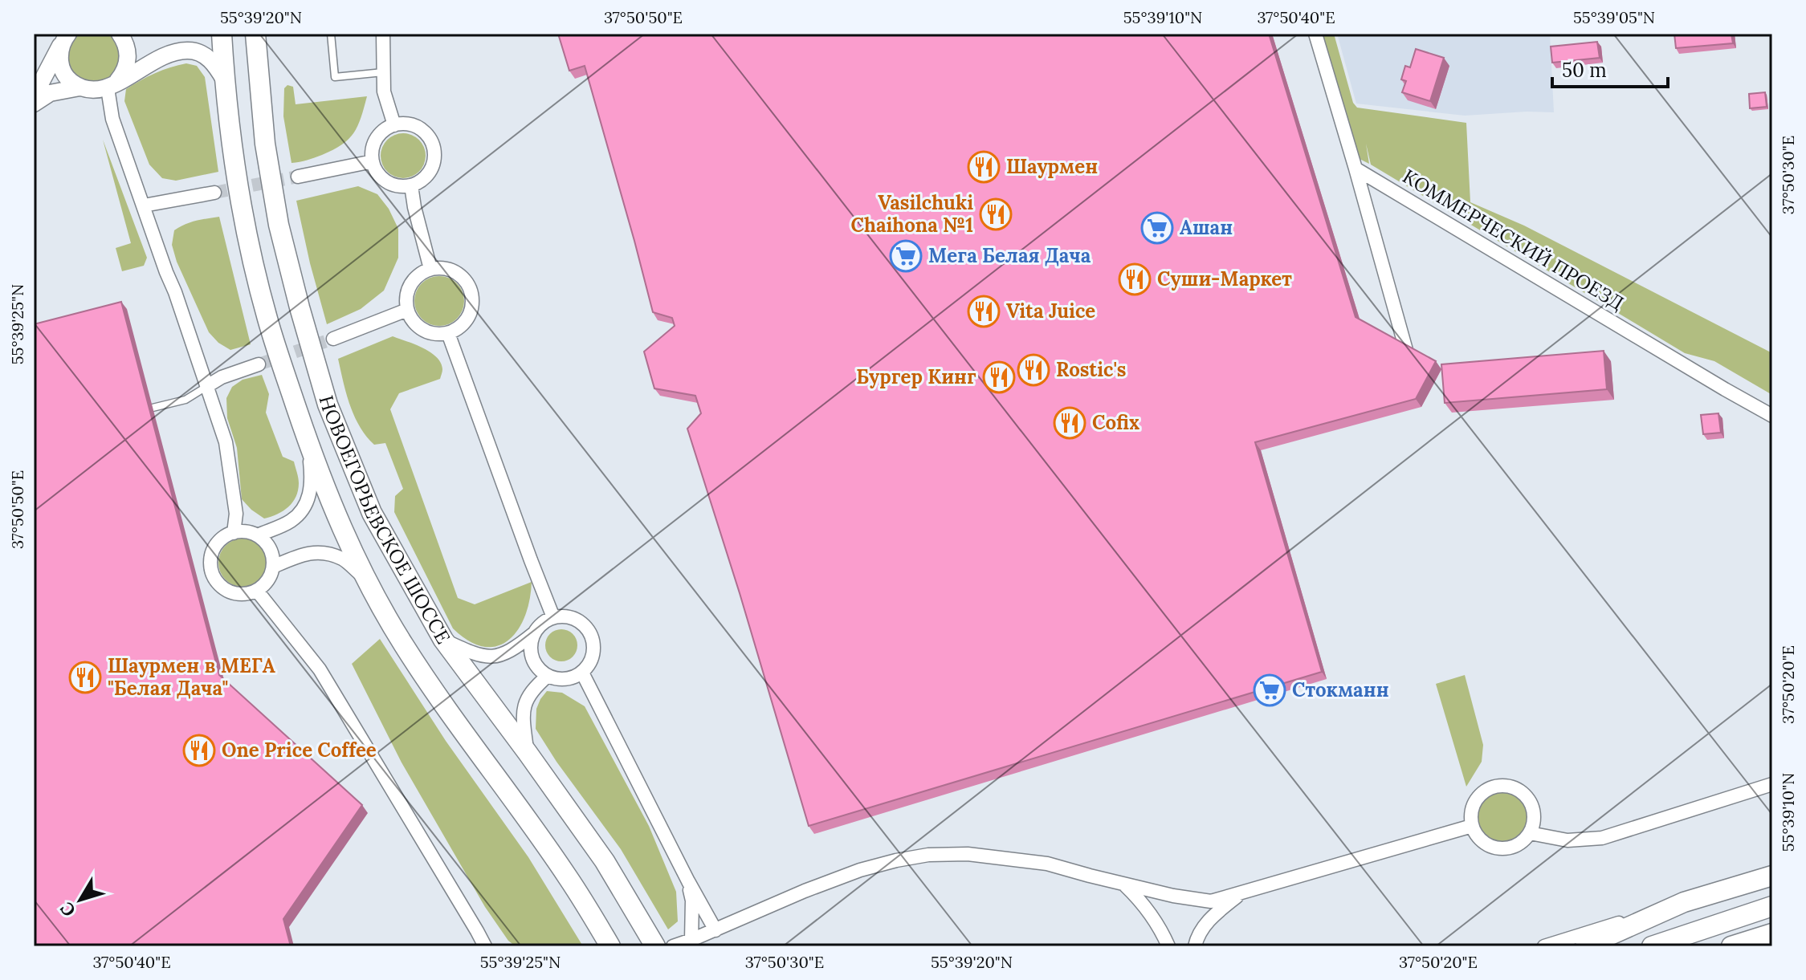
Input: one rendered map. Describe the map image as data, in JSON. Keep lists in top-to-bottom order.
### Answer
{
  "streets": {
    "main road": ["НОВОЕГОРЬЕВСКОЕ ШОССЕ"],
    "street": ["КОММЕРЧЕСКИЙ ПРОЕЗД"]
  },
  "places": {
    "restaurant": [
      "Шаурмен",
      "Vasilchuki Chaihona №1",
      "Суши-Маркет",
      "Vita Juice",
      "Rostic's",
      "Бургер Кинг",
      "Cofix",
      "Шаурмен в МЕГА \"Белая Дача\"",
      "One Price Coffee"
    ],
    "supermarket": ["Ашан", "Мега Белая Дача", "Стокманн"]
  },
  "scale_bar": "50 m",
  "north": "bottom left",
  "coordinates": [
    "55°39'20\"N",
    "37°50'50\"E",
    "55°39'10\"N",
    "37°50'40\"E",
    "55°39'05\"N",
    "37°50'30\"E",
    "55°39'25\"N",
    "37°50'20\"E"
  ]
}
